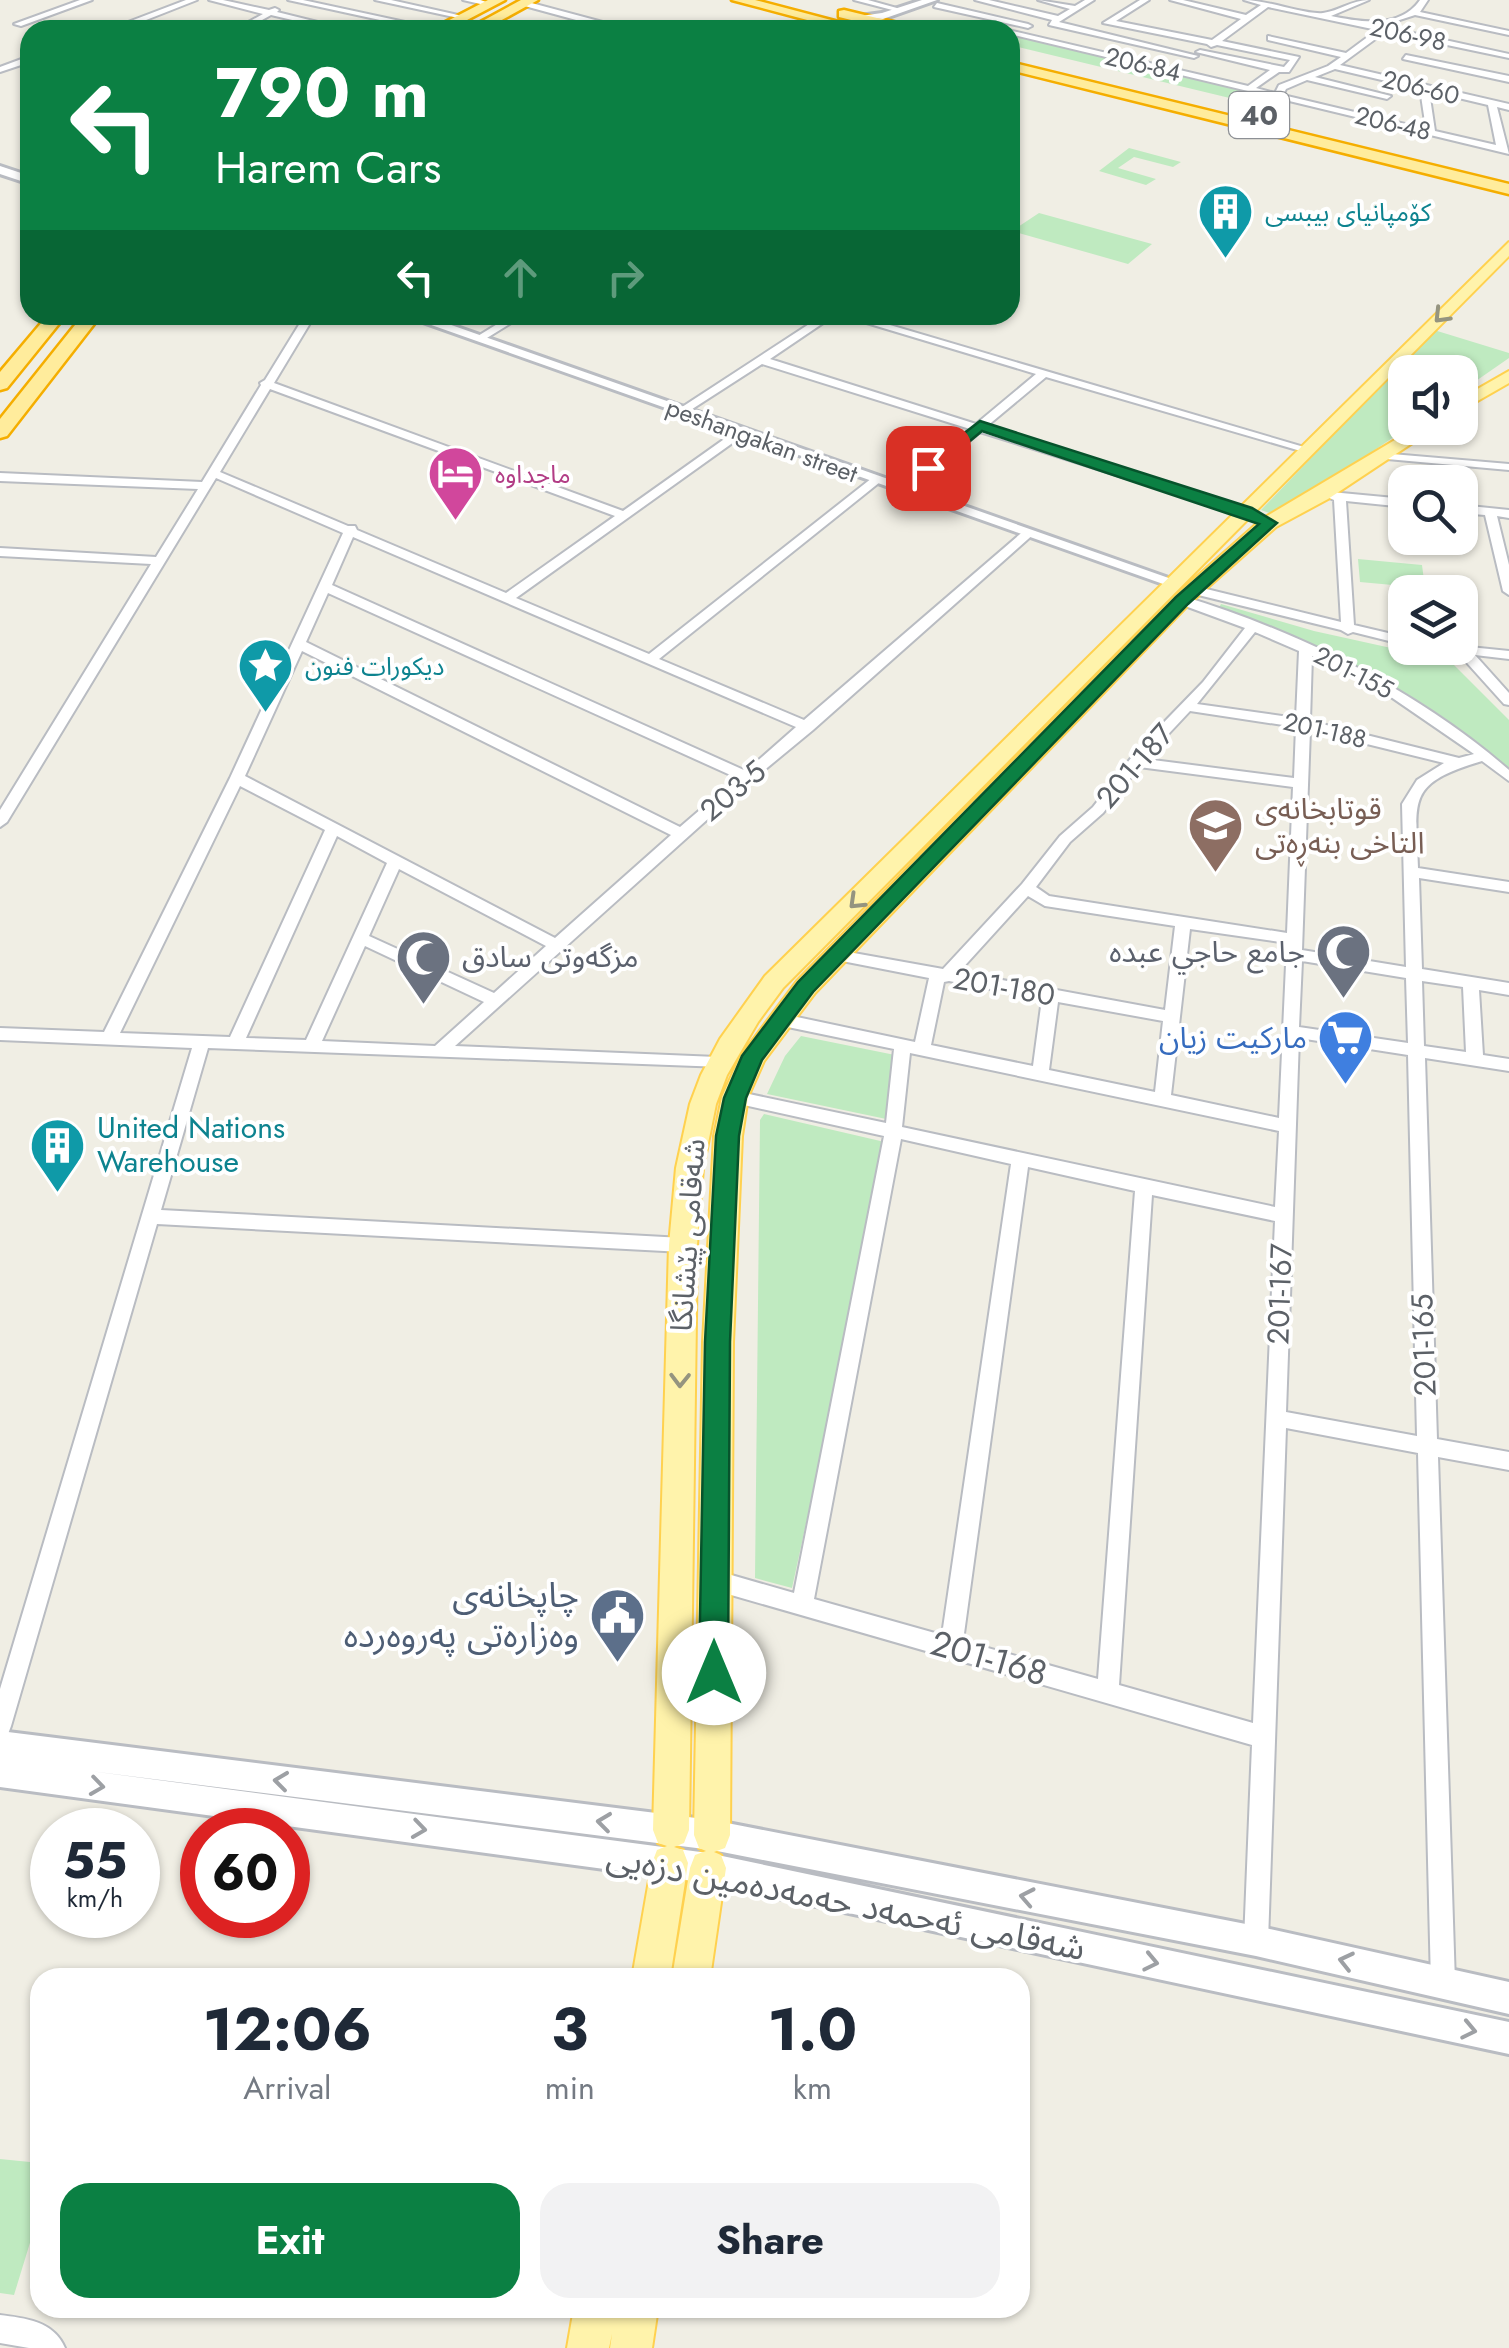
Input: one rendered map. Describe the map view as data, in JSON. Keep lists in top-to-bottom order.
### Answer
{
  "streets": {
    "highway": ["40"],
    "main road": ["شەقامی پێشانگا"],
    "street": [
      "206-98",
      "206-84",
      "206-60",
      "206-48",
      "peshangakan street",
      "201-155",
      "201-188",
      "201-187",
      "203-5",
      "201-180",
      "201-167",
      "201-165",
      "201-168",
      "شەقامی ئەحمەد حەمەدەمین دزەیی"
    ]
  },
  "crossings": [
    ["206-84", "206-48"],
    ["peshangakan street", "201-155"],
    ["peshangakan street", "203-5"],
    ["peshangakan street", "شەقامی پێشانگا"],
    ["201-155", "201-187"],
    ["201-155", "شەقامی پێشانگا"],
    ["201-155", "201-167"],
    ["201-155", "201-165"],
    ["201-188", "201-187"],
    ["201-188", "201-167"],
    ["201-188", "201-165"],
    ["201-187", "201-180"],
    ["201-180", "شەقامی پێشانگا"],
    ["شەقامی پێشانگا", "201-168"],
    ["شەقامی پێشانگا", "شەقامی ئەحمەد حەمەدەمین دزەیی"],
    ["201-167", "201-168"],
    ["201-167", "شەقامی ئەحمەد حەمەدەمین دزەیی"],
    ["201-165", "شەقامی ئەحمەد حەمەدەمین دزەیی"]
  ],
  "places": {
    "building": ["كۆمپانیای بیبسی", "United Nations Warehouse"],
    "hotel": ["ماجداوە"],
    "place": ["ديكورات فنون"],
    "school or university": ["قوتابخانەی التاخی بنەڕەتی"],
    "mosque": ["جامع حاجي عبده", "مزگەوتی سادق"],
    "supermarket": ["ماركيت زيان"],
    "public building": ["چاپخانەی وەزارەتی پەروەردە"]
  },
  "page": {
    "turn": ["790 m", "Harem Cars"],
    "speed": "55 km/h",
    "limit": "60",
    "eta": [
      "12:06",
      "Arrival",
      "3",
      "min",
      "1.0",
      "km"
    ],
    "buttons": ["Exit", "Share"]
  }
}
